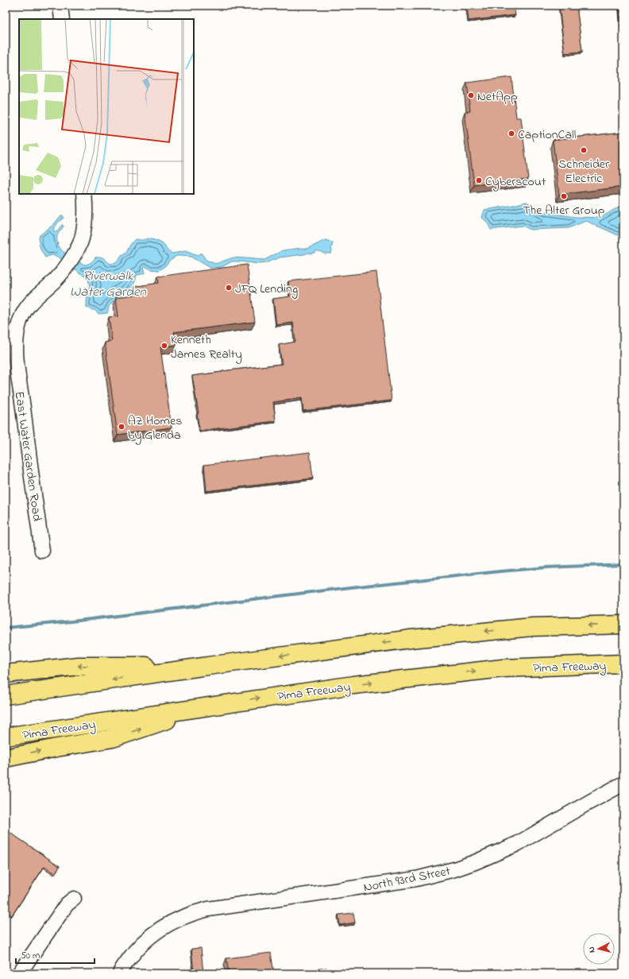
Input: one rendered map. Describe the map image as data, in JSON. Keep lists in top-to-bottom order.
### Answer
{
  "streets": {
    "highway": ["Pima Freeway"],
    "street": ["East Water Garden Road", "North 93rd Street"]
  },
  "water": ["Riverwalk Water Garden"],
  "places": [
    "NetApp",
    "CaptionCall",
    "Schneider Electric",
    "Cyberscout",
    "The Alter Group",
    "JFQ Lending",
    "Kenneth James Realty",
    "AZ Homes by Glenda"
  ],
  "scale_bar": "50 m",
  "north": "left"
}
